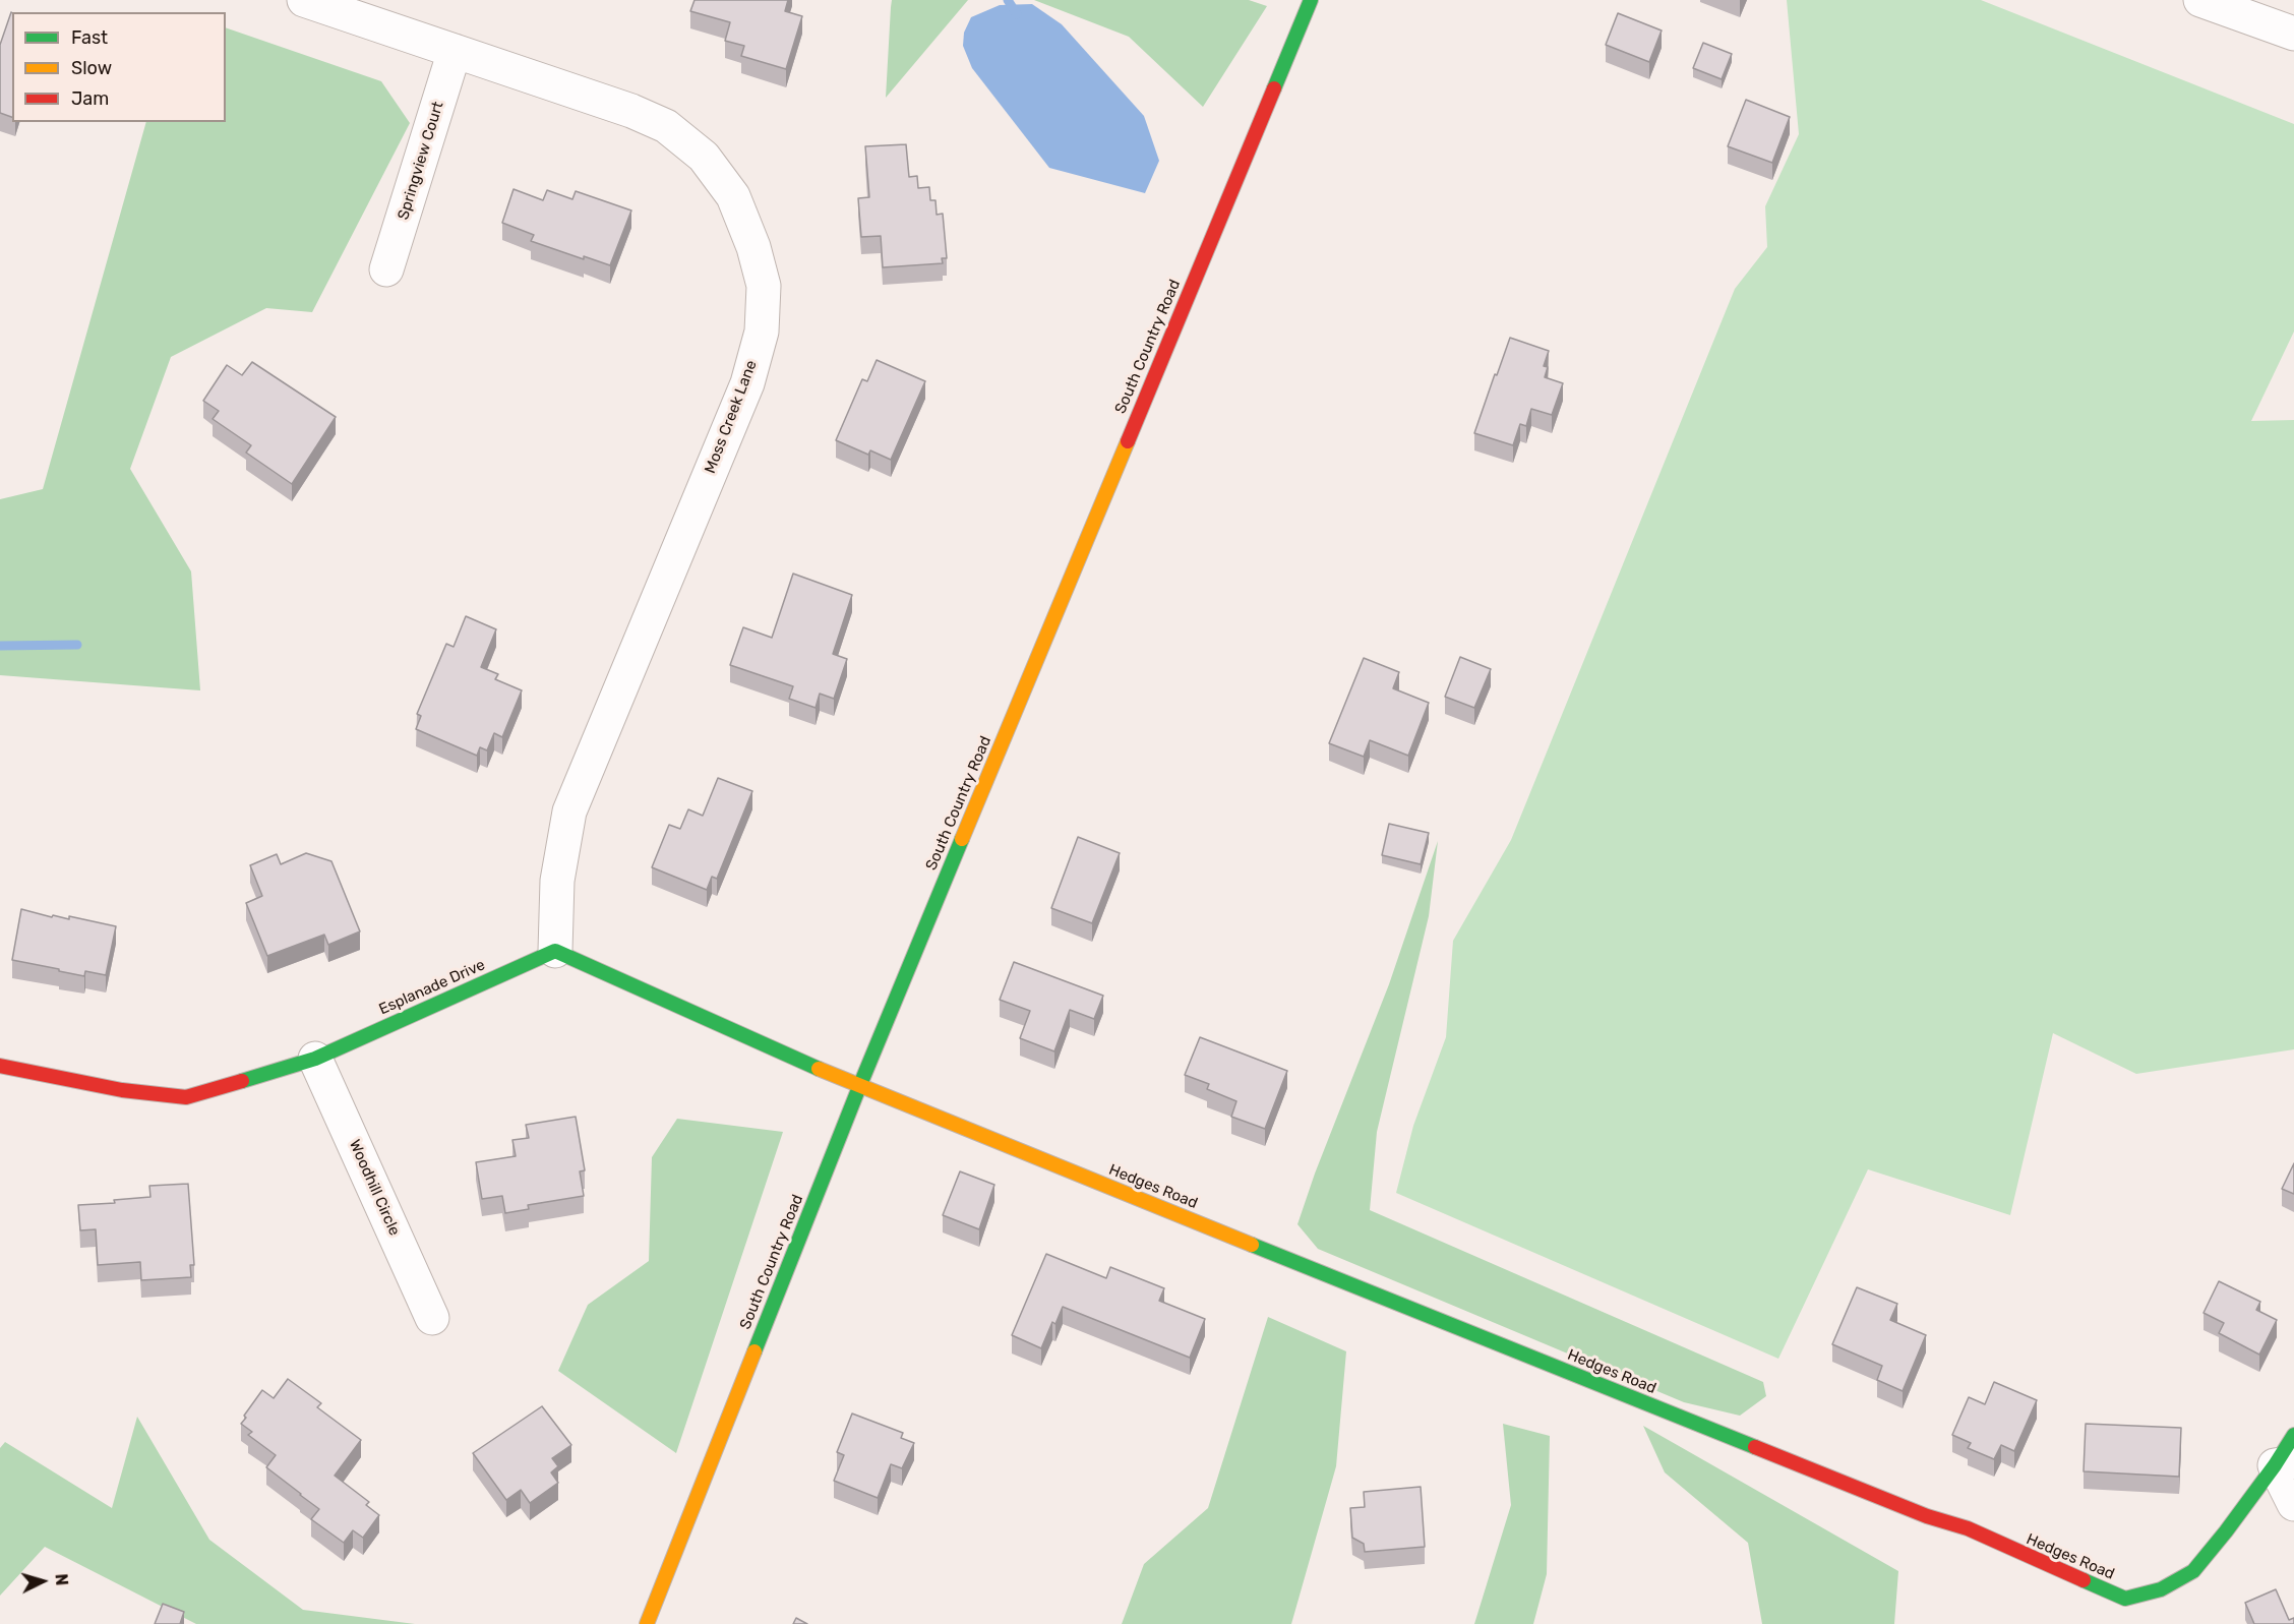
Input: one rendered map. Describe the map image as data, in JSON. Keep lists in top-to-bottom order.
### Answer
{
  "streets": {
    "street": [
      "Springview Court",
      "South Country Road",
      "Moss Creek Lane",
      "Esplanade Drive",
      "Hedges Road",
      "Woodhill Circle"
    ]
  },
  "crossings": [
    ["Springview Court", "Moss Creek Lane"],
    ["South Country Road", "Hedges Road"],
    ["Moss Creek Lane", "Esplanade Drive"],
    ["Esplanade Drive", "Woodhill Circle"]
  ],
  "legend": ["Fast", "Slow", "Jam"],
  "north": "right"
}
